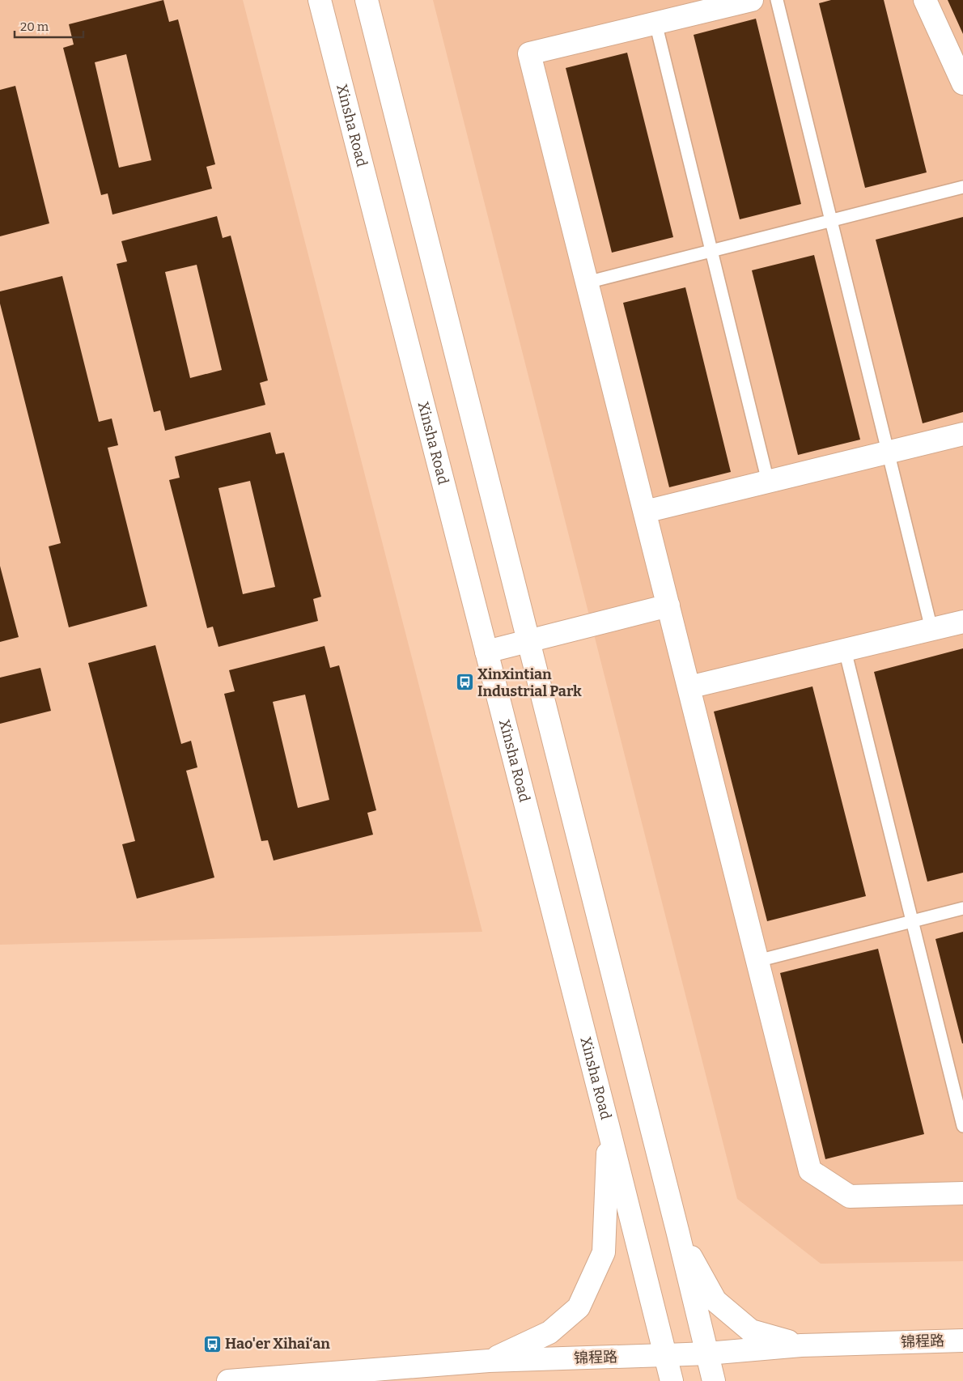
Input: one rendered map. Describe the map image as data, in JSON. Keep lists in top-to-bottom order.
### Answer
{
  "streets": {
    "main road": ["Xinsha Road", "锦程路"]
  },
  "crossings": [
    ["Xinsha Road", "锦程路"]
  ],
  "places": {
    "bus stop": ["Xinxintian Industrial Park", "Hao'er Xihai‘an"]
  },
  "scale_bar": "20 m"
}
